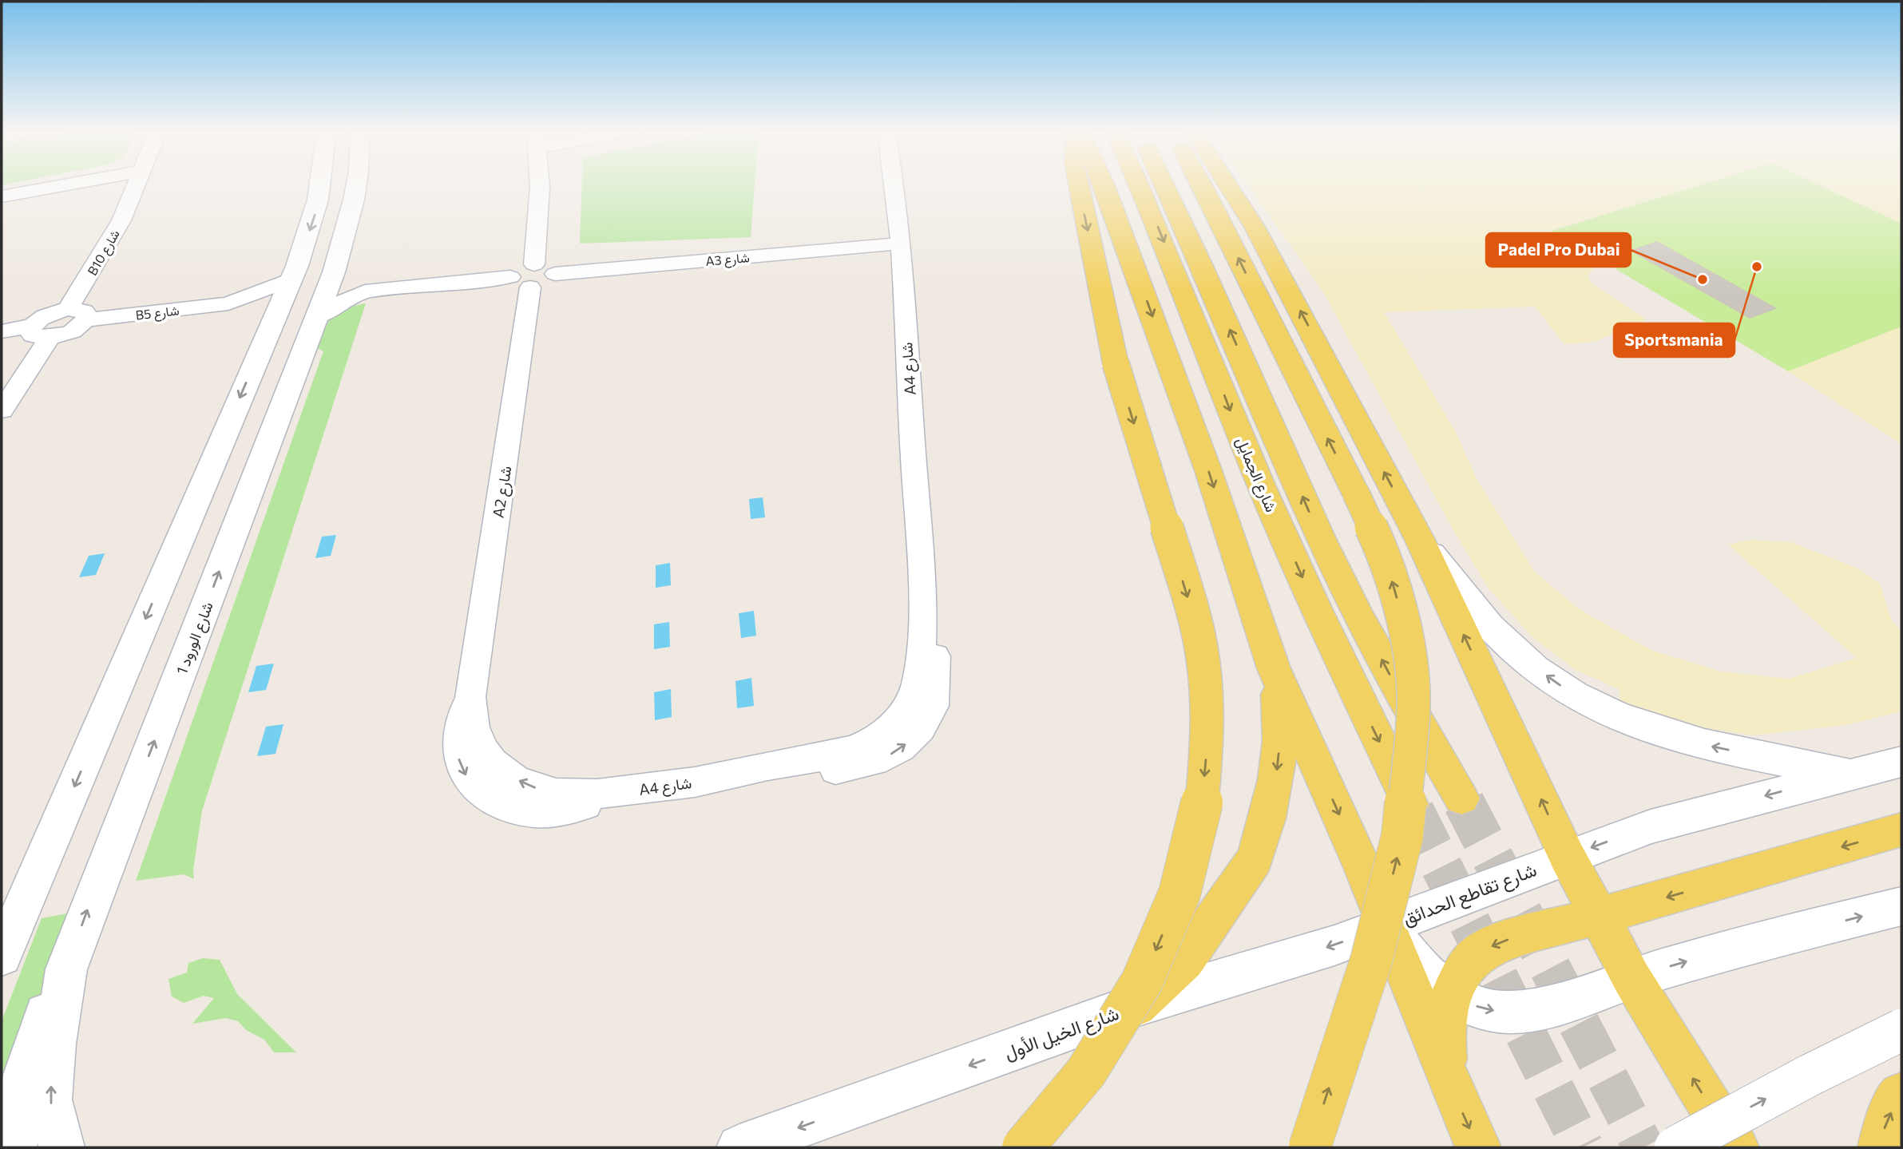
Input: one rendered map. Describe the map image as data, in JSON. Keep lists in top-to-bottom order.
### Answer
{
  "streets": {
    "main road": ["شارع الجمايل"],
    "street": [
      "B10 شارع",
      "A3 شارع",
      "B5 شارع",
      "A4 شارع",
      "A2 شارع",
      "شارع الورود 1",
      "شارع تقاطع الحدائق",
      "شارع الخيل الأول"
    ]
  },
  "crossings": [
    ["B10 شارع", "B5 شارع"],
    ["A3 شارع", "A4 شارع"],
    ["A3 شارع", "A2 شارع"],
    ["A4 شارع", "A2 شارع"],
    ["شارع تقاطع الحدائق", "شارع الخيل الأول"]
  ],
  "one_way": ["شارع الخيل الأول"],
  "places": ["Sportsmania", "Padel Pro Dubai"]
}
